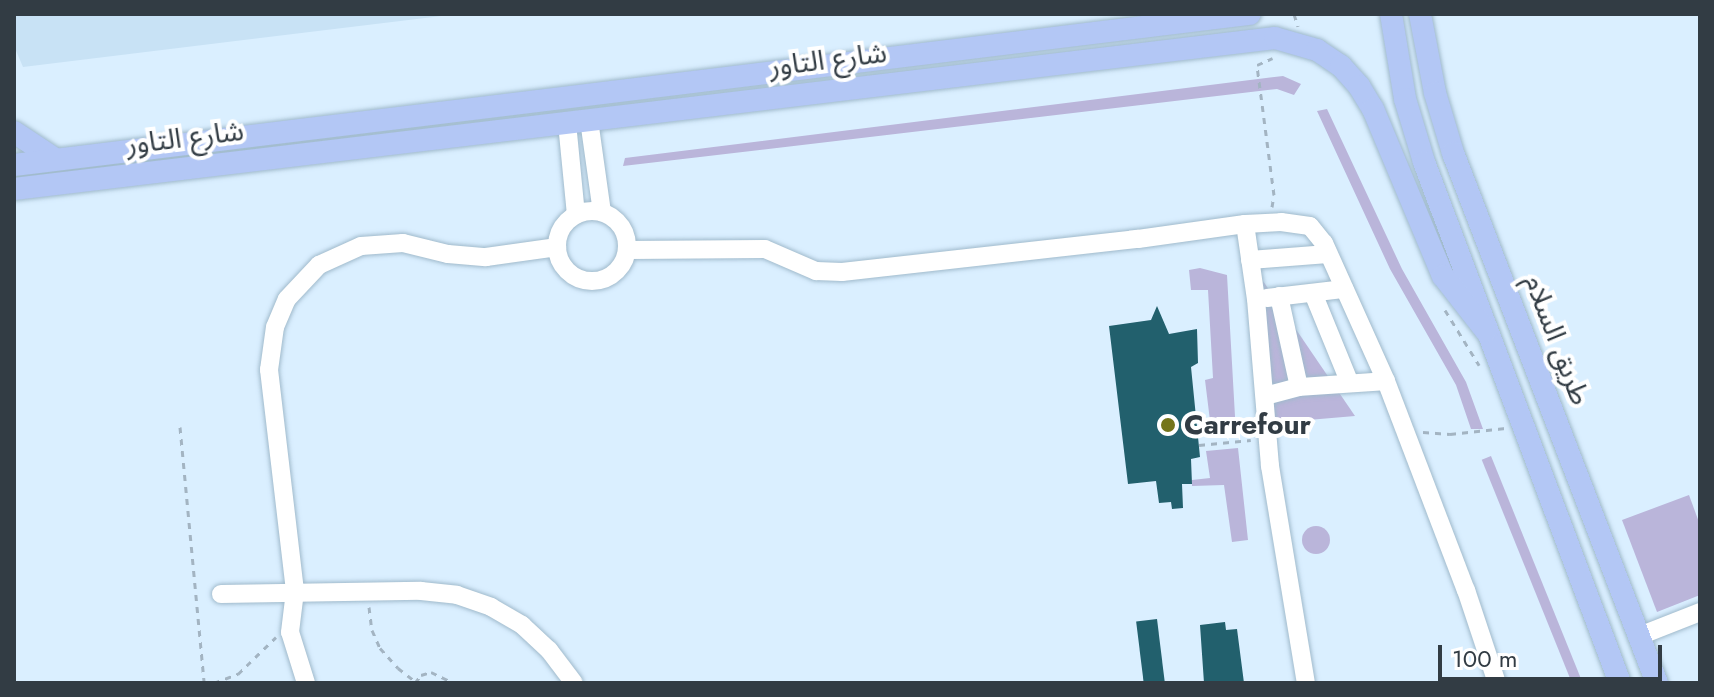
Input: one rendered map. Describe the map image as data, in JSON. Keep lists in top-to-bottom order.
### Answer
{
  "streets": {
    "main road": ["شارع التاور", "طريق السلام"]
  },
  "places": ["Carrefour"],
  "scale_bar": "100 m"
}
